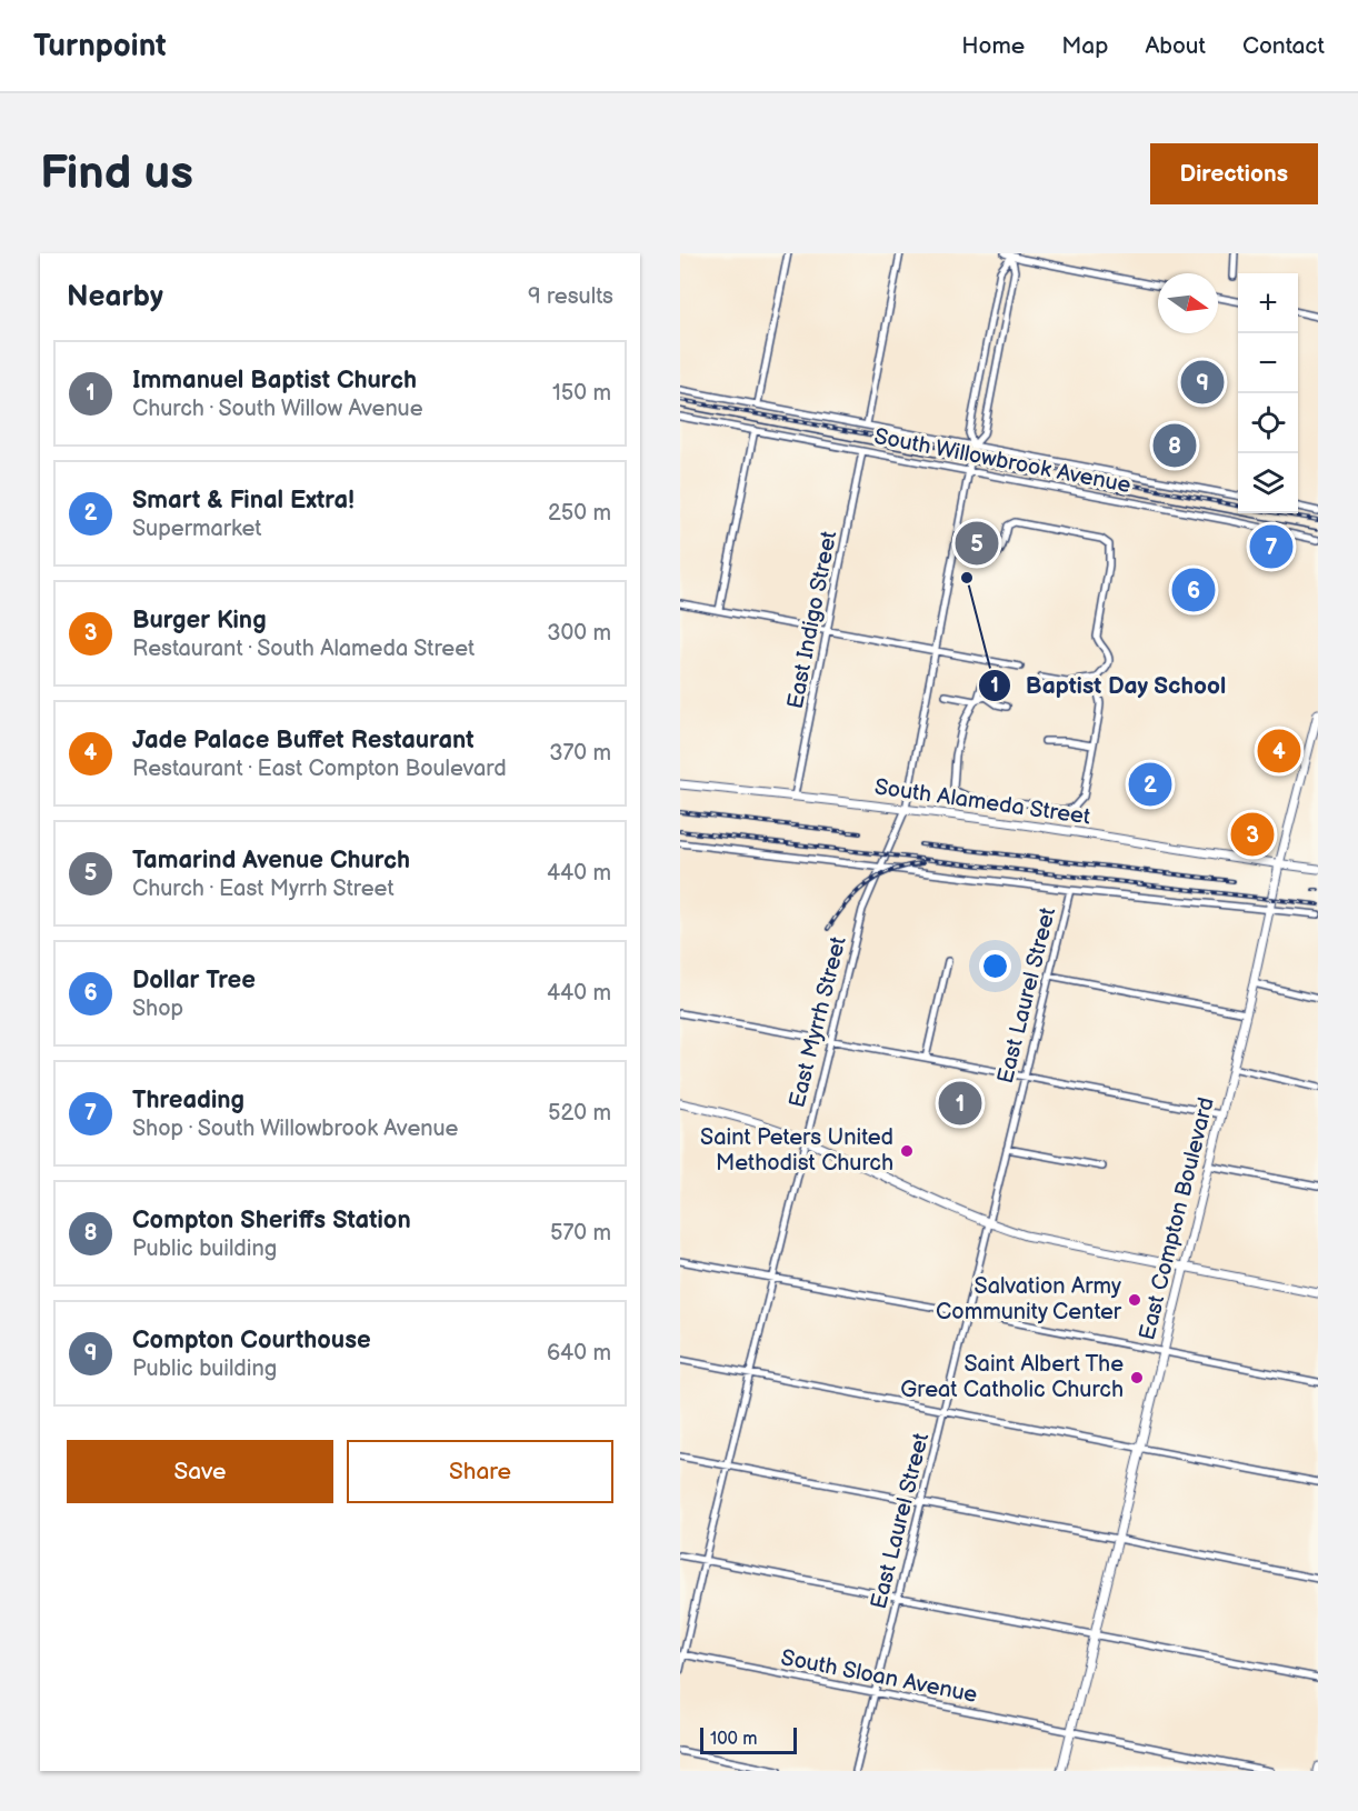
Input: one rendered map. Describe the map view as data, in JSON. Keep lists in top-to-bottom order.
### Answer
{
  "streets": {
    "main road": ["South Alameda Street", "East Compton Boulevard"],
    "street": [
      "South Willowbrook Avenue",
      "East Indigo Street",
      "East Laurel Street",
      "East Myrrh Street",
      "South Sloan Avenue"
    ]
  },
  "crossings": [
    ["South Willowbrook Avenue", "East Indigo Street"],
    ["South Willowbrook Avenue", "East Myrrh Street"],
    ["East Indigo Street", "South Alameda Street"],
    ["South Alameda Street", "East Myrrh Street"],
    ["South Alameda Street", "East Compton Boulevard"],
    ["East Laurel Street", "South Sloan Avenue"],
    ["East Myrrh Street", "South Sloan Avenue"],
    ["East Compton Boulevard", "South Sloan Avenue"]
  ],
  "places": [
    "Baptist Day School",
    "Saint Peters United Methodist Church",
    "Salvation Army Community Center",
    "Saint Albert The Great Catholic Church"
  ],
  "scale_bar": "100 m",
  "north": "right",
  "page": {
    "header": "Turnpoint",
    "nav": [
      "Home",
      "Map",
      "About",
      "Contact"
    ],
    "buttons": [
      "Directions",
      ["Save", "Share"]
    ],
    "title": "Find us",
    "heading": ["Nearby", "9 results"],
    "map_buttons": ["+", "−"],
    "list": [
      {
        "mark": "1",
        "name": "Immanuel Baptist Church",
        "note": "Church · South Willow Avenue",
        "value": "150 m"
      },
      {
        "mark": "2",
        "name": "Smart & Final Extra!",
        "note": "Supermarket",
        "value": "250 m"
      },
      {
        "mark": "3",
        "name": "Burger King",
        "note": "Restaurant · South Alameda Street",
        "value": "300 m"
      },
      {
        "mark": "4",
        "name": "Jade Palace Buffet Restaurant",
        "note": "Restaurant · East Compton Boulevard",
        "value": "370 m"
      },
      {
        "mark": "5",
        "name": "Tamarind Avenue Church",
        "note": "Church · East Myrrh Street",
        "value": "440 m"
      },
      {
        "mark": "6",
        "name": "Dollar Tree",
        "note": "Shop",
        "value": "440 m"
      },
      {
        "mark": "7",
        "name": "Threading",
        "note": "Shop · South Willowbrook Avenue",
        "value": "520 m"
      },
      {
        "mark": "8",
        "name": "Compton Sheriffs Station",
        "note": "Public building",
        "value": "570 m"
      },
      {
        "mark": "9",
        "name": "Compton Courthouse",
        "note": "Public building",
        "value": "640 m"
      }
    ],
    "pins": [
      "9",
      "8",
      "5",
      "7",
      "6",
      "4",
      "2",
      "3",
      "1"
    ],
    "scale": "100 m"
  }
}
